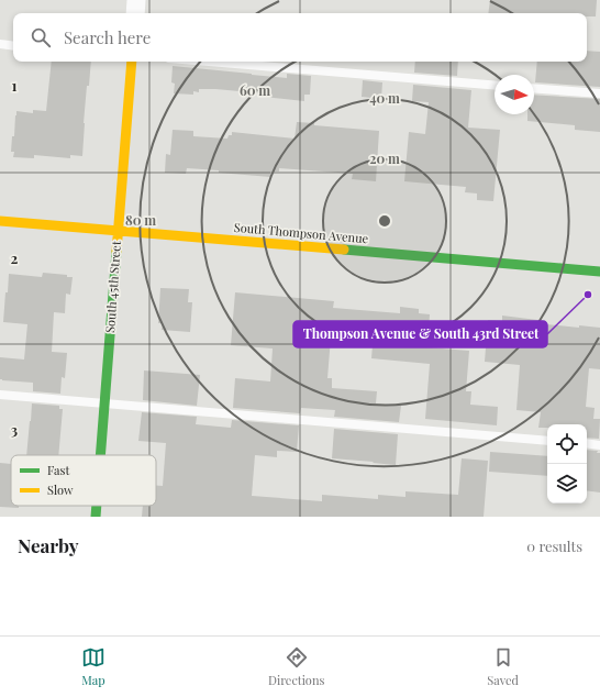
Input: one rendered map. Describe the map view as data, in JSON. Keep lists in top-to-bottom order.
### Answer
{
  "streets": {
    "main road": ["South Thompson Avenue", "South 45th Street"]
  },
  "crossings": [
    ["South Thompson Avenue", "South 45th Street"]
  ],
  "places": ["Thompson Avenue & South 43rd Street"],
  "legend": ["Fast", "Slow"],
  "north": "right",
  "page": {
    "search": "Search here",
    "heading": ["Nearby", "0 results"],
    "nav": ["Map", "Directions", "Saved"]
  },
  "grid": {
    "rows": ["1", "2", "3"]
  },
  "rings": [
    "60 m",
    "40 m",
    "20 m",
    "80 m"
  ]
}
